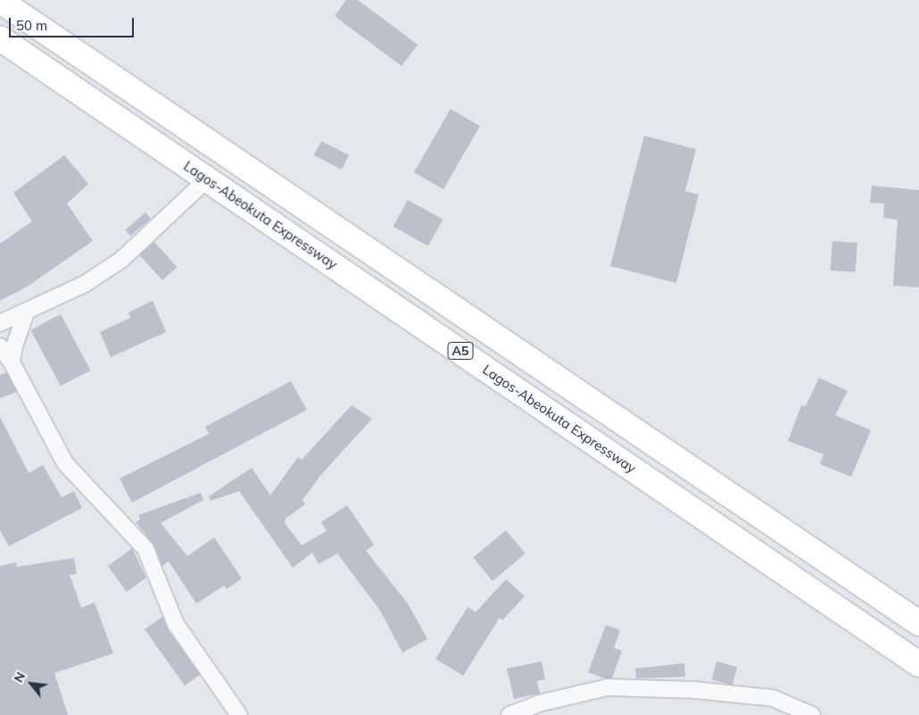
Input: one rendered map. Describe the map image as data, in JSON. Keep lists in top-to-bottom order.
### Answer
{
  "streets": {
    "highway": ["Lagos-Abeokuta Expressway", "A5"]
  },
  "scale_bar": "50 m",
  "north": "top left"
}
